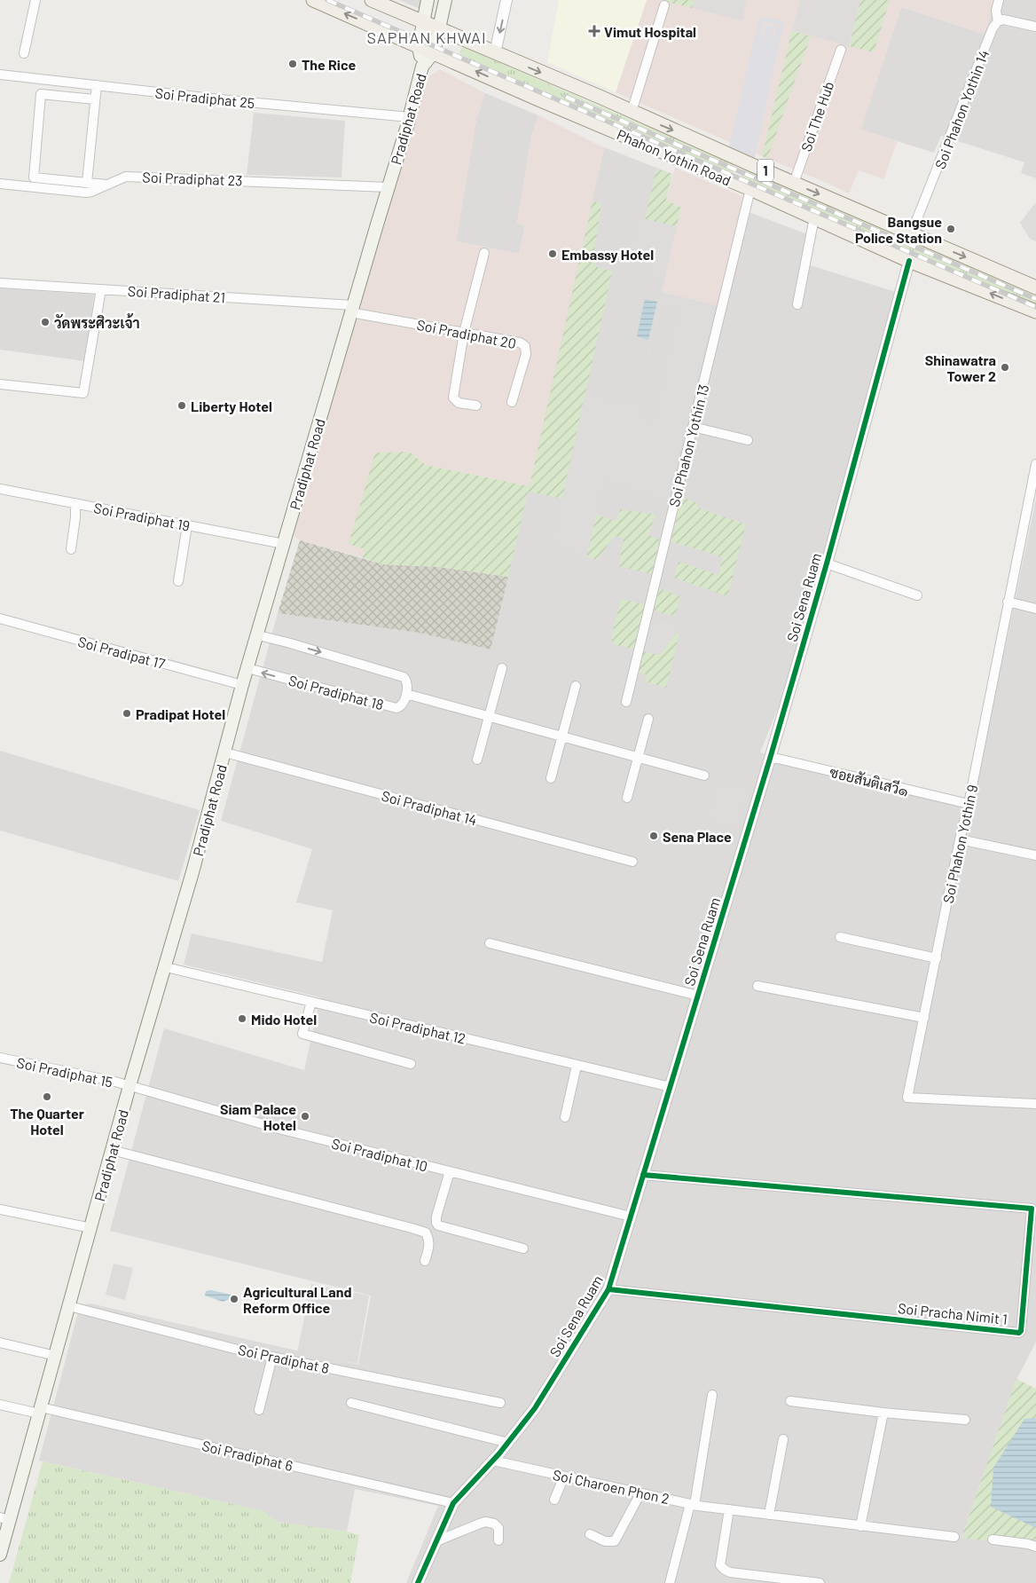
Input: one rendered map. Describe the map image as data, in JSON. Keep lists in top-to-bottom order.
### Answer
{
  "streets": {
    "main road": ["Pradiphat Road", "Phahon Yothin Road", "1"],
    "street": [
      "Soi Pradiphat 25",
      "Soi Phahon Yothin 14",
      "Soi The Hub",
      "Soi Pradiphat 23",
      "Soi Pradiphat 21",
      "Soi Pradiphat 20",
      "Soi Phahon Yothin 13",
      "Soi Pradiphat 19",
      "Soi Sena Ruam",
      "Soi Pradipat 17",
      "Soi Pradiphat 18",
      "ซอยสันติเสวี๑",
      "Soi Pradiphat 14",
      "Soi Phahon Yothin 9",
      "Soi Pradiphat 12",
      "Soi Pradiphat 15",
      "Soi Pradiphat 10",
      "Soi Pracha Nimit 1",
      "Soi Pradiphat 8",
      "Soi Pradiphat 6",
      "Soi Charoen Phon 2"
    ]
  },
  "crossings": [
    ["Soi Pradiphat 25", "Pradiphat Road"],
    ["Soi Phahon Yothin 14", "Phahon Yothin Road"],
    ["Soi The Hub", "Phahon Yothin Road"],
    ["Pradiphat Road", "Phahon Yothin Road"],
    ["Pradiphat Road", "Soi Pradiphat 23"],
    ["Pradiphat Road", "Soi Pradiphat 21"],
    ["Pradiphat Road", "Soi Pradiphat 20"],
    ["Pradiphat Road", "Soi Pradiphat 19"],
    ["Pradiphat Road", "Soi Pradipat 17"],
    ["Pradiphat Road", "Soi Pradiphat 18"],
    ["Pradiphat Road", "Soi Pradiphat 14"],
    ["Pradiphat Road", "Soi Pradiphat 12"],
    ["Pradiphat Road", "Soi Pradiphat 15"],
    ["Pradiphat Road", "Soi Pradiphat 10"],
    ["Pradiphat Road", "Soi Pradiphat 8"],
    ["Pradiphat Road", "Soi Pradiphat 6"],
    ["Phahon Yothin Road", "Soi Phahon Yothin 13"],
    ["Phahon Yothin Road", "Soi Sena Ruam"],
    ["Soi Pradiphat 21", "Soi Pradiphat 20"],
    ["Soi Sena Ruam", "ซอยสันติเสวี๑"],
    ["Soi Sena Ruam", "Soi Pradiphat 12"],
    ["Soi Sena Ruam", "Soi Pradiphat 10"],
    ["Soi Sena Ruam", "Soi Pracha Nimit 1"],
    ["Soi Sena Ruam", "Soi Pradiphat 6"],
    ["Soi Sena Ruam", "Soi Charoen Phon 2"],
    ["ซอยสันติเสวี๑", "Soi Phahon Yothin 9"],
    ["Soi Pradiphat 15", "Soi Pradiphat 10"]
  ],
  "districts": ["SAPHAN KHWAI"],
  "places": {
    "health": ["Vimut Hospital"],
    "other": [
      "The Rice",
      "Bangsue Police Station",
      "Embassy Hotel",
      "วัดพระศิวะเจ้า",
      "Shinawatra Tower 2",
      "Liberty Hotel",
      "Pradipat Hotel",
      "Sena Place",
      "Mido Hotel",
      "The Quarter Hotel",
      "Siam Palace Hotel",
      "Agricultural Land Reform Office"
    ]
  }
}
